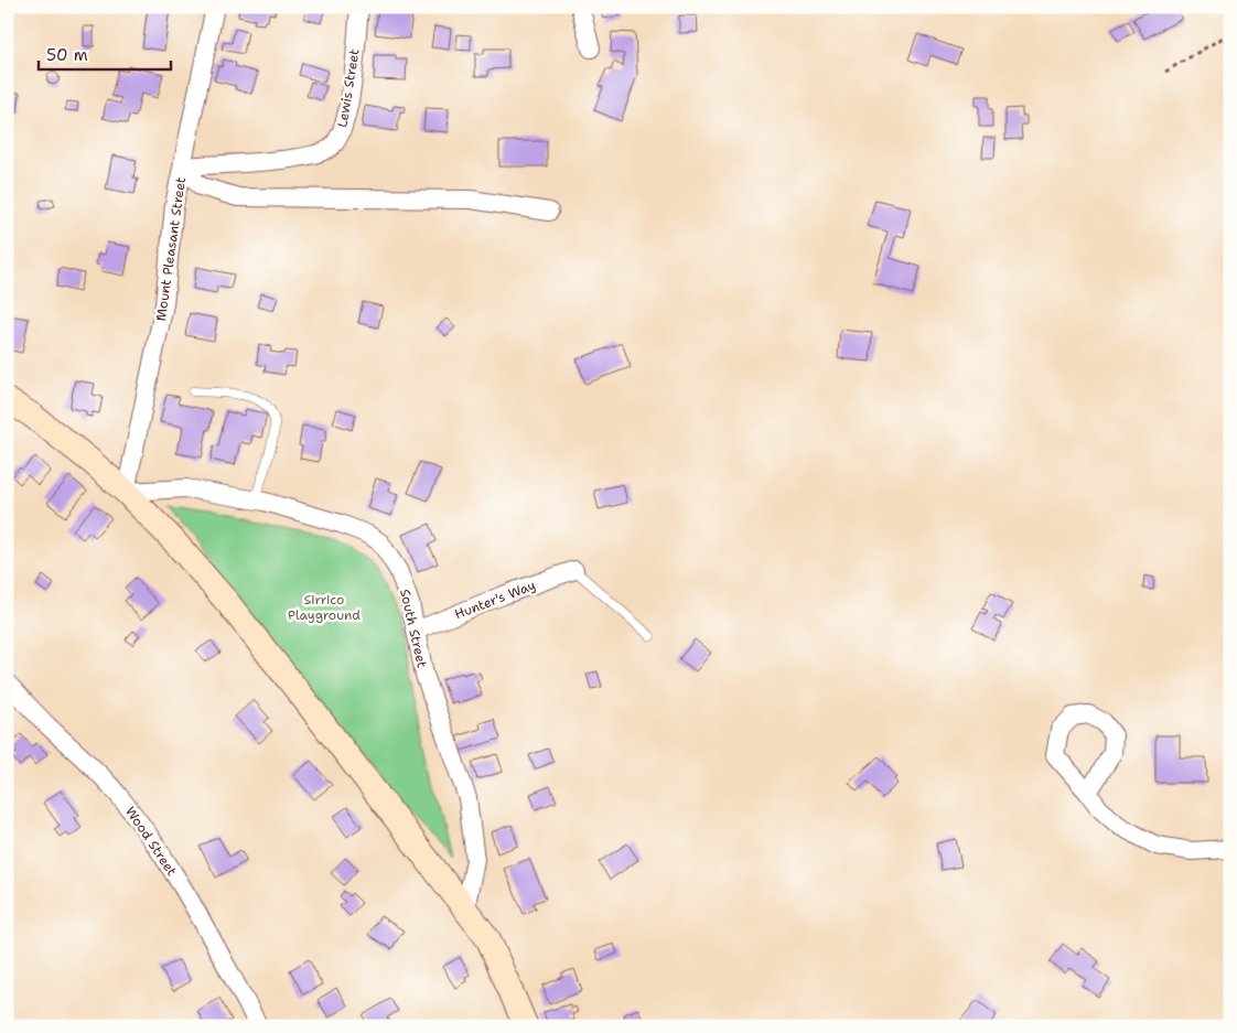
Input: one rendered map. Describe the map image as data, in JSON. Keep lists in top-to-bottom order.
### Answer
{
  "streets": {
    "street": [
      "Lewis Street",
      "Mount Pleasant Street",
      "Hunter's Way",
      "South Street",
      "Wood Street"
    ]
  },
  "crossings": [
    ["Lewis Street", "Mount Pleasant Street"],
    ["Mount Pleasant Street", "South Street"],
    ["Hunter's Way", "South Street"]
  ],
  "parks": ["Sirrico Playground"],
  "scale_bar": "50 m"
}
